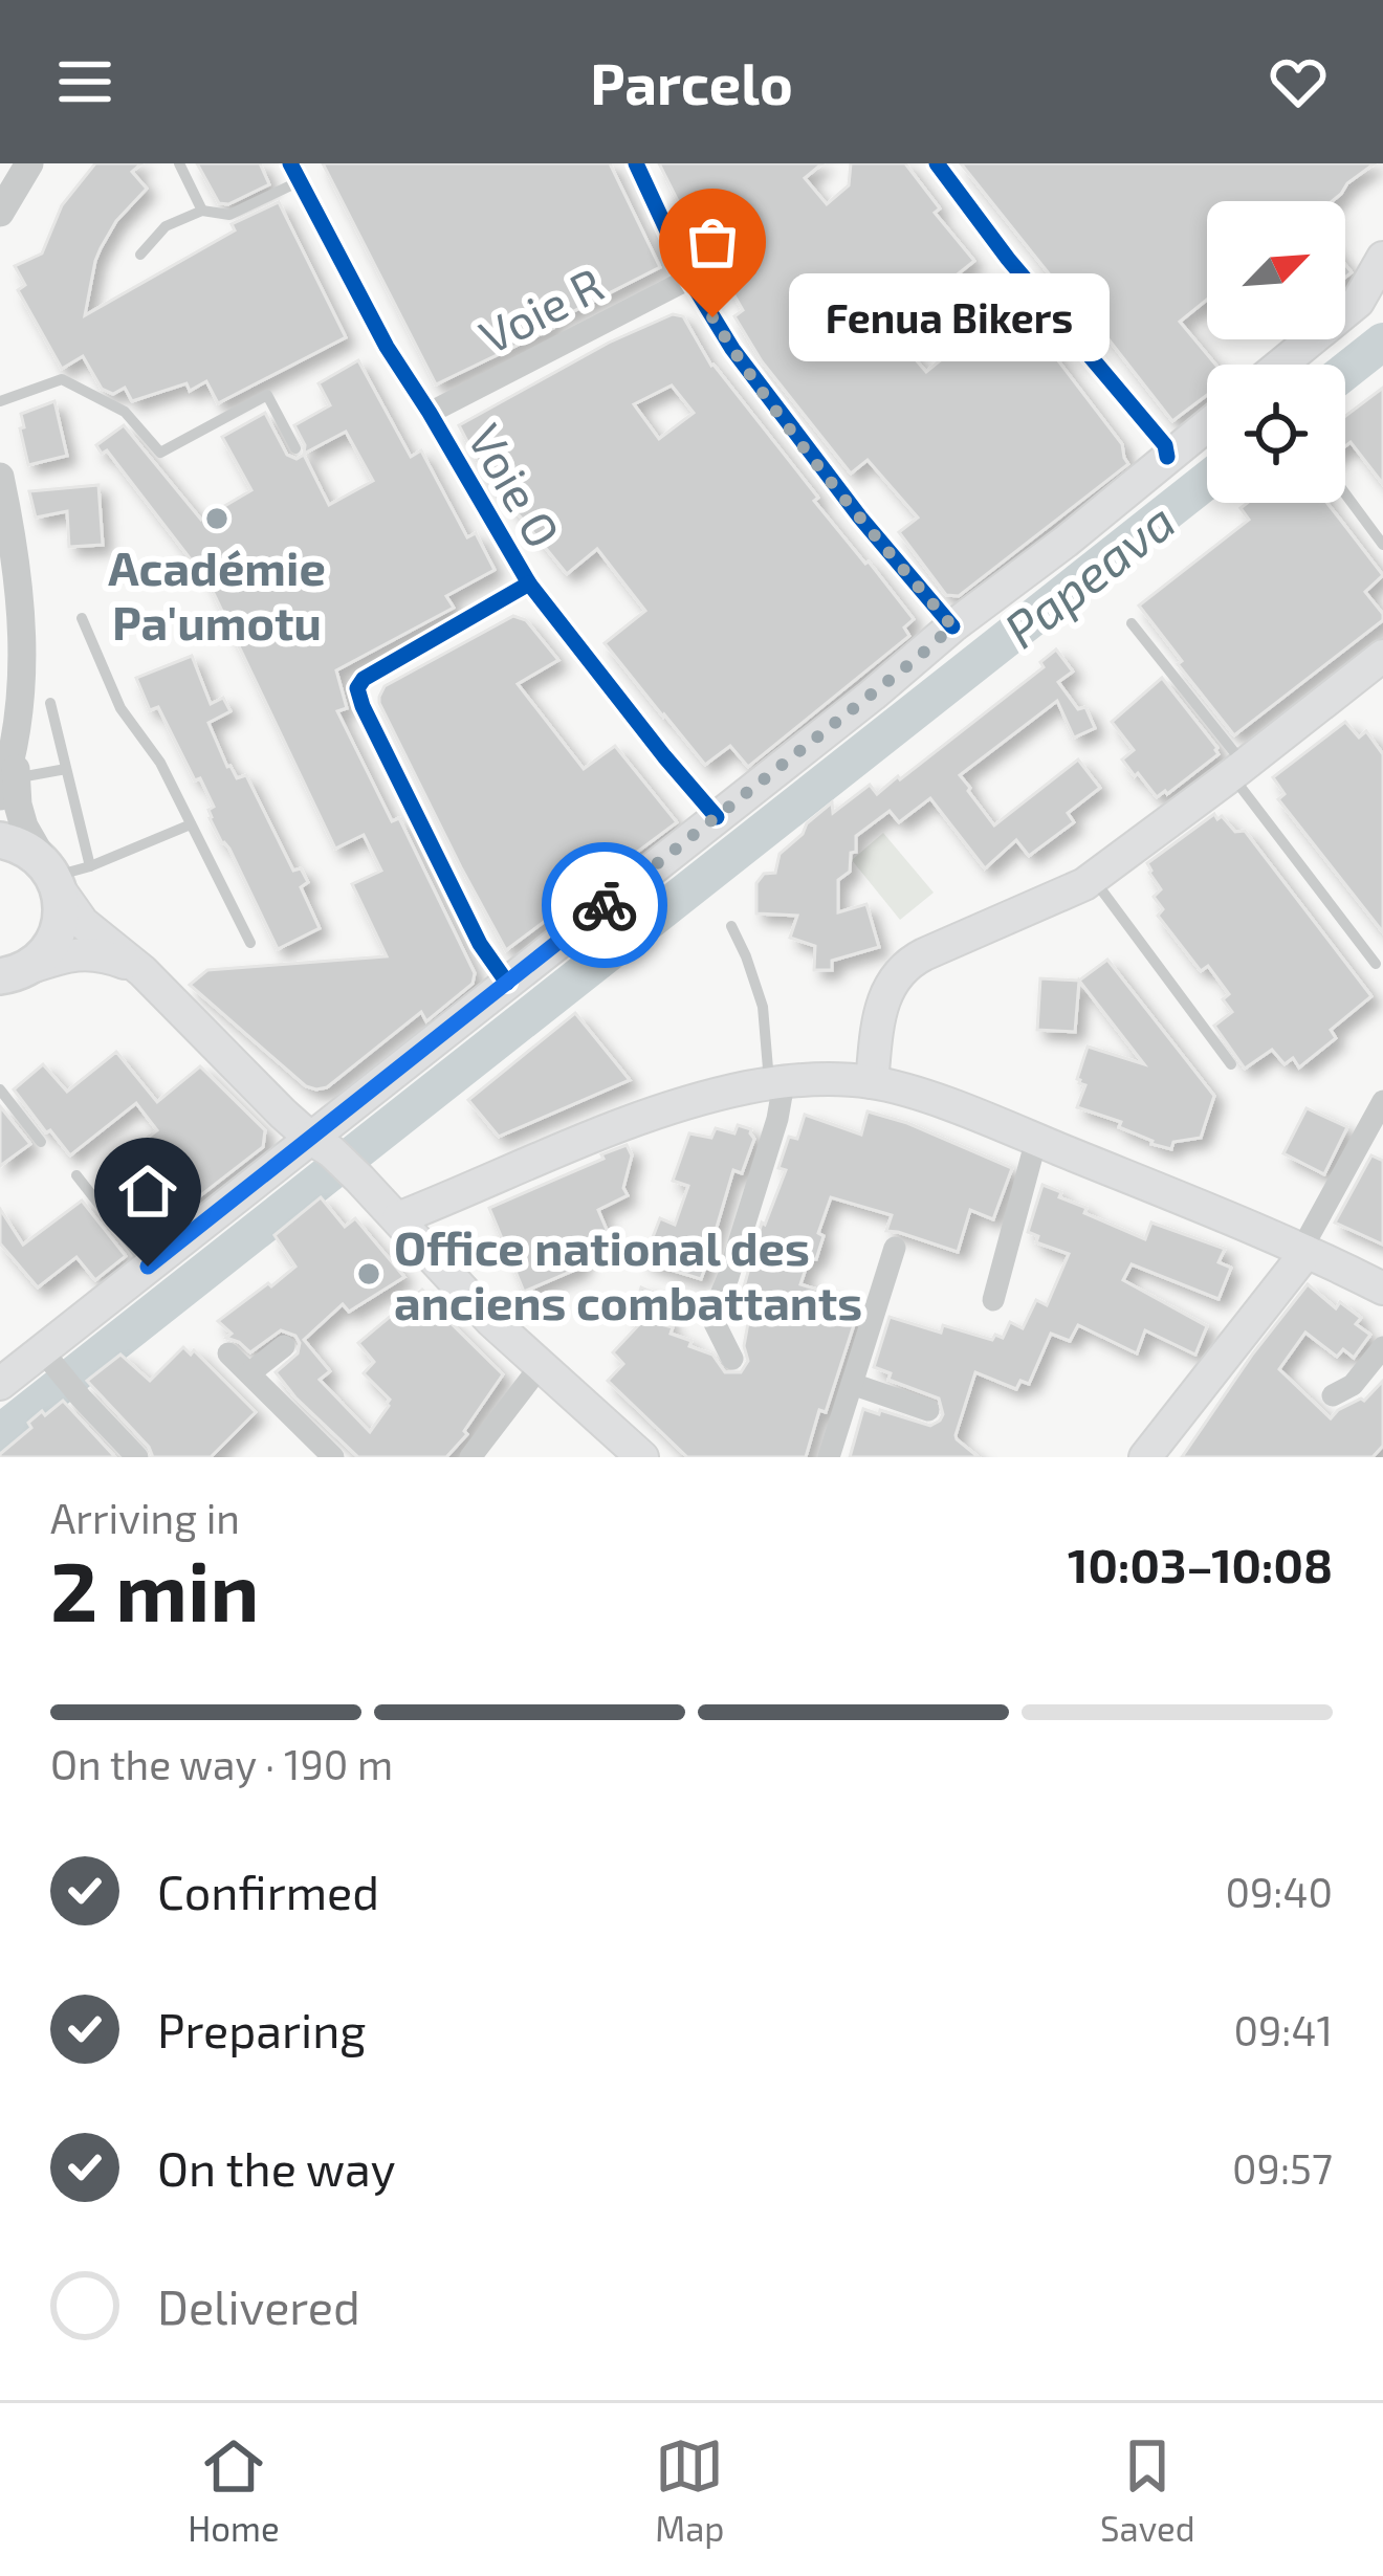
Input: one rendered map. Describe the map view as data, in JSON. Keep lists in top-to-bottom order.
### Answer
{
  "streets": {
    "street": ["Voie R", "Voie O"]
  },
  "crossings": [
    ["Voie R", "Voie O"]
  ],
  "water": ["Papeava"],
  "places": ["Fenua Bikers", "Académie Pa'umotu", "Office national des anciens combattants"],
  "north": "top right",
  "page": {
    "header": "Parcelo",
    "bubble": "Fenua Bikers",
    "heading": ["2 min", "Arriving in", "10:03–10:08"],
    "bar": "On the way · 190 m",
    "list": [
      ["Confirmed", "09:40"],
      ["Preparing", "09:41"],
      ["On the way", "09:57"],
      "Delivered"
    ],
    "tabs": ["Home", "Map", "Saved"]
  }
}
